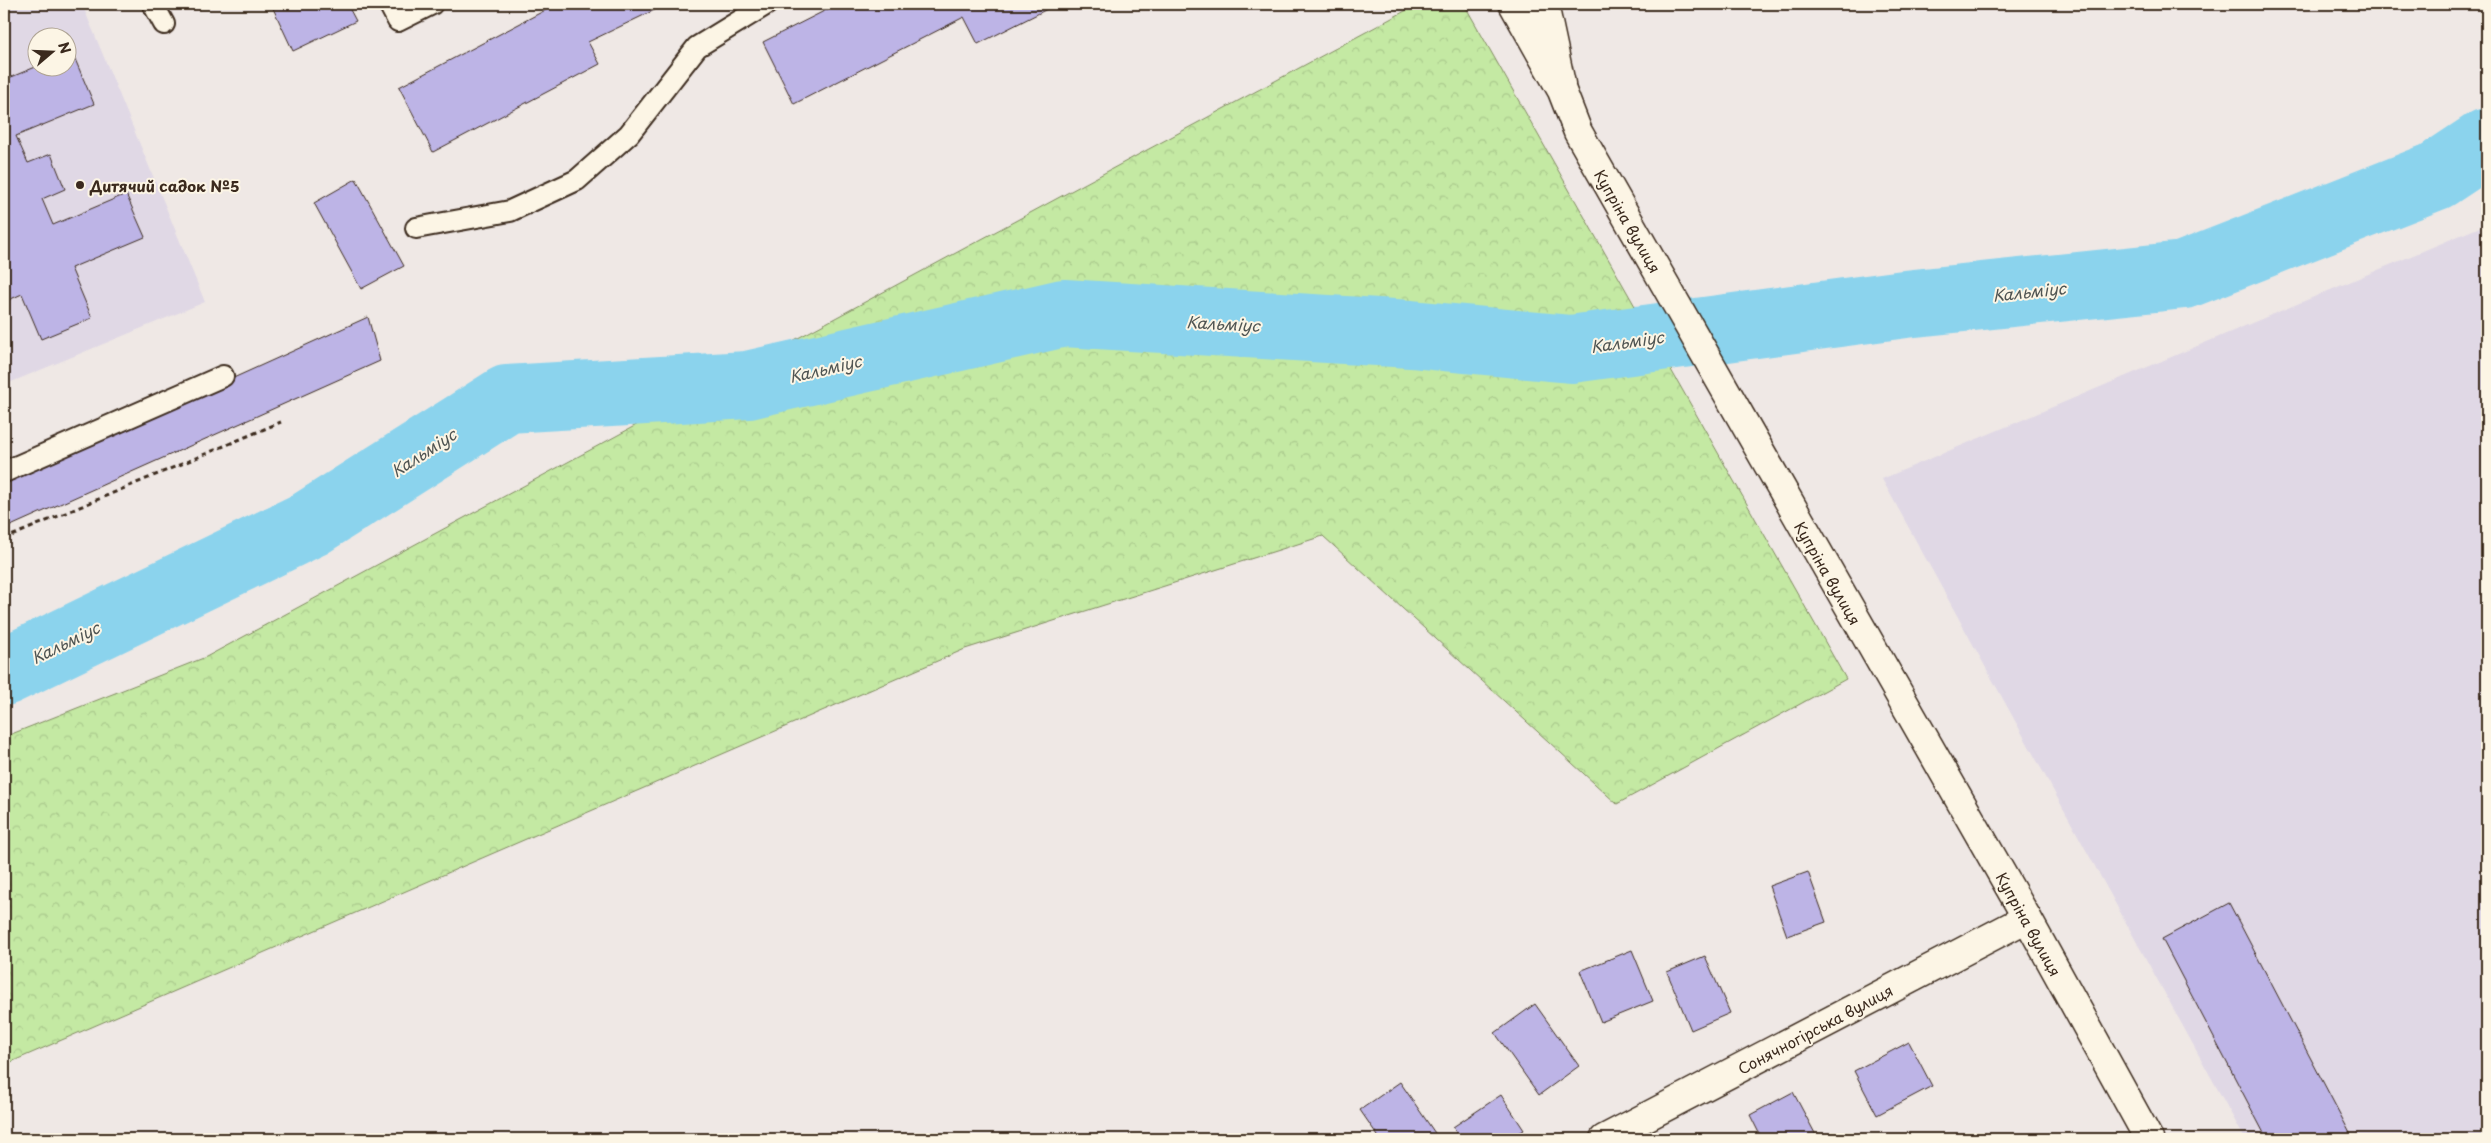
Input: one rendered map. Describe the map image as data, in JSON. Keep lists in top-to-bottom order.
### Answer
{
  "streets": {
    "main road": ["Купріна вулиця", "Сонячногірська вулиця"]
  },
  "crossings": [
    ["Купріна вулиця", "Сонячногірська вулиця"]
  ],
  "water": ["Кальміус"],
  "places": ["Дитячий садок №5"],
  "north": "right"
}
